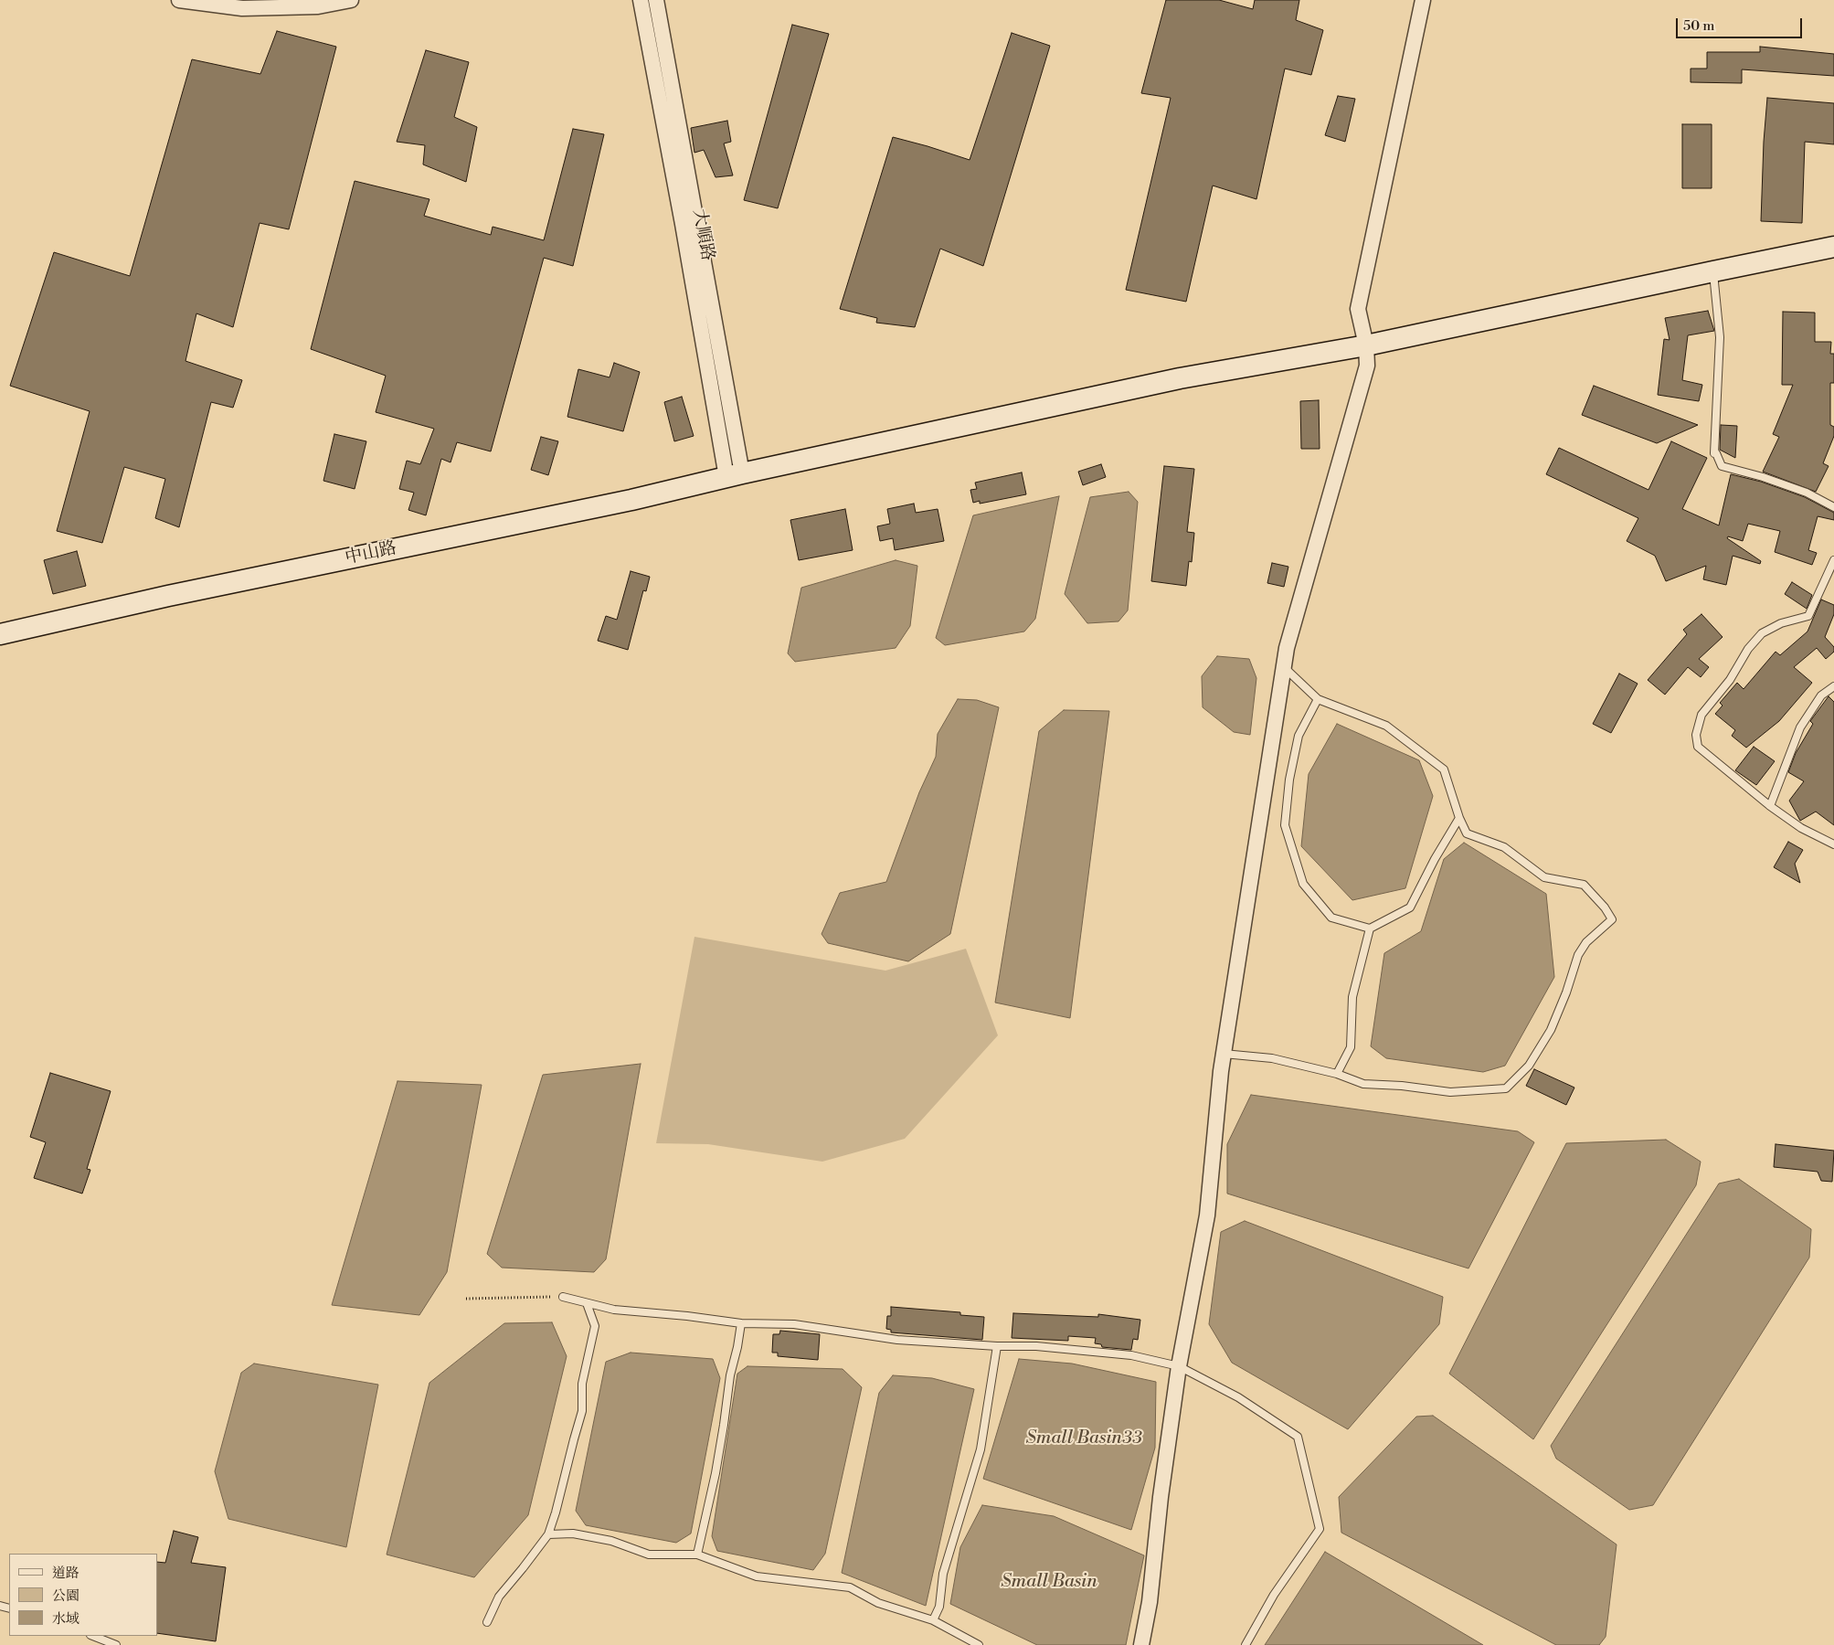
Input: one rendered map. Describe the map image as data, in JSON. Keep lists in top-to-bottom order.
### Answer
{
  "streets": {
    "main road": ["中山路"],
    "street": ["大順路"]
  },
  "crossings": [
    ["大順路", "中山路"]
  ],
  "water": ["Small Basin33", "Small Basin"],
  "legend": ["道路", "公園", "水域"],
  "scale_bar": "50 m"
}
